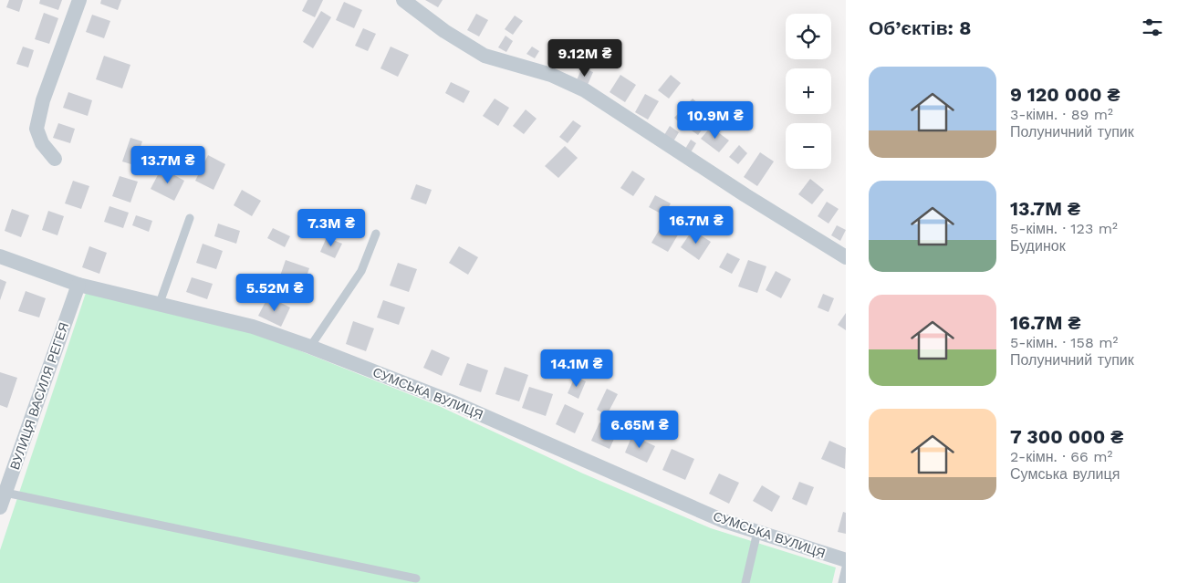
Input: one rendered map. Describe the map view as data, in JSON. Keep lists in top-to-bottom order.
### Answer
{
  "streets": {
    "street": ["СУМСЬКА ВУЛИЦЯ", "ВУЛИЦЯ ВАСИЛЯ РЕГЕЯ"]
  },
  "crossings": [
    ["СУМСЬКА ВУЛИЦЯ", "ВУЛИЦЯ ВАСИЛЯ РЕГЕЯ"]
  ],
  "page": {
    "heading": "Об’єктів: 8",
    "map_buttons": ["+", "−"],
    "price": [
      "9.12M ₴",
      "10.9M ₴",
      "13.7M ₴",
      "16.7M ₴",
      "7.3M ₴",
      "5.52M ₴",
      "14.1M ₴",
      "6.65M ₴"
    ],
    "list": [
      {
        "name": "9 120 000 ₴",
        "note": "3-кімн. · 89 m² · Полуничний тупик"
      },
      {
        "name": "13.7M ₴",
        "note": "5-кімн. · 123 m² · Будинок"
      },
      {
        "name": "16.7M ₴",
        "note": "5-кімн. · 158 m² · Полуничний тупик"
      },
      {
        "name": "7 300 000 ₴",
        "note": "2-кімн. · 66 m² · Сумська вулиця"
      }
    ]
  }
}
